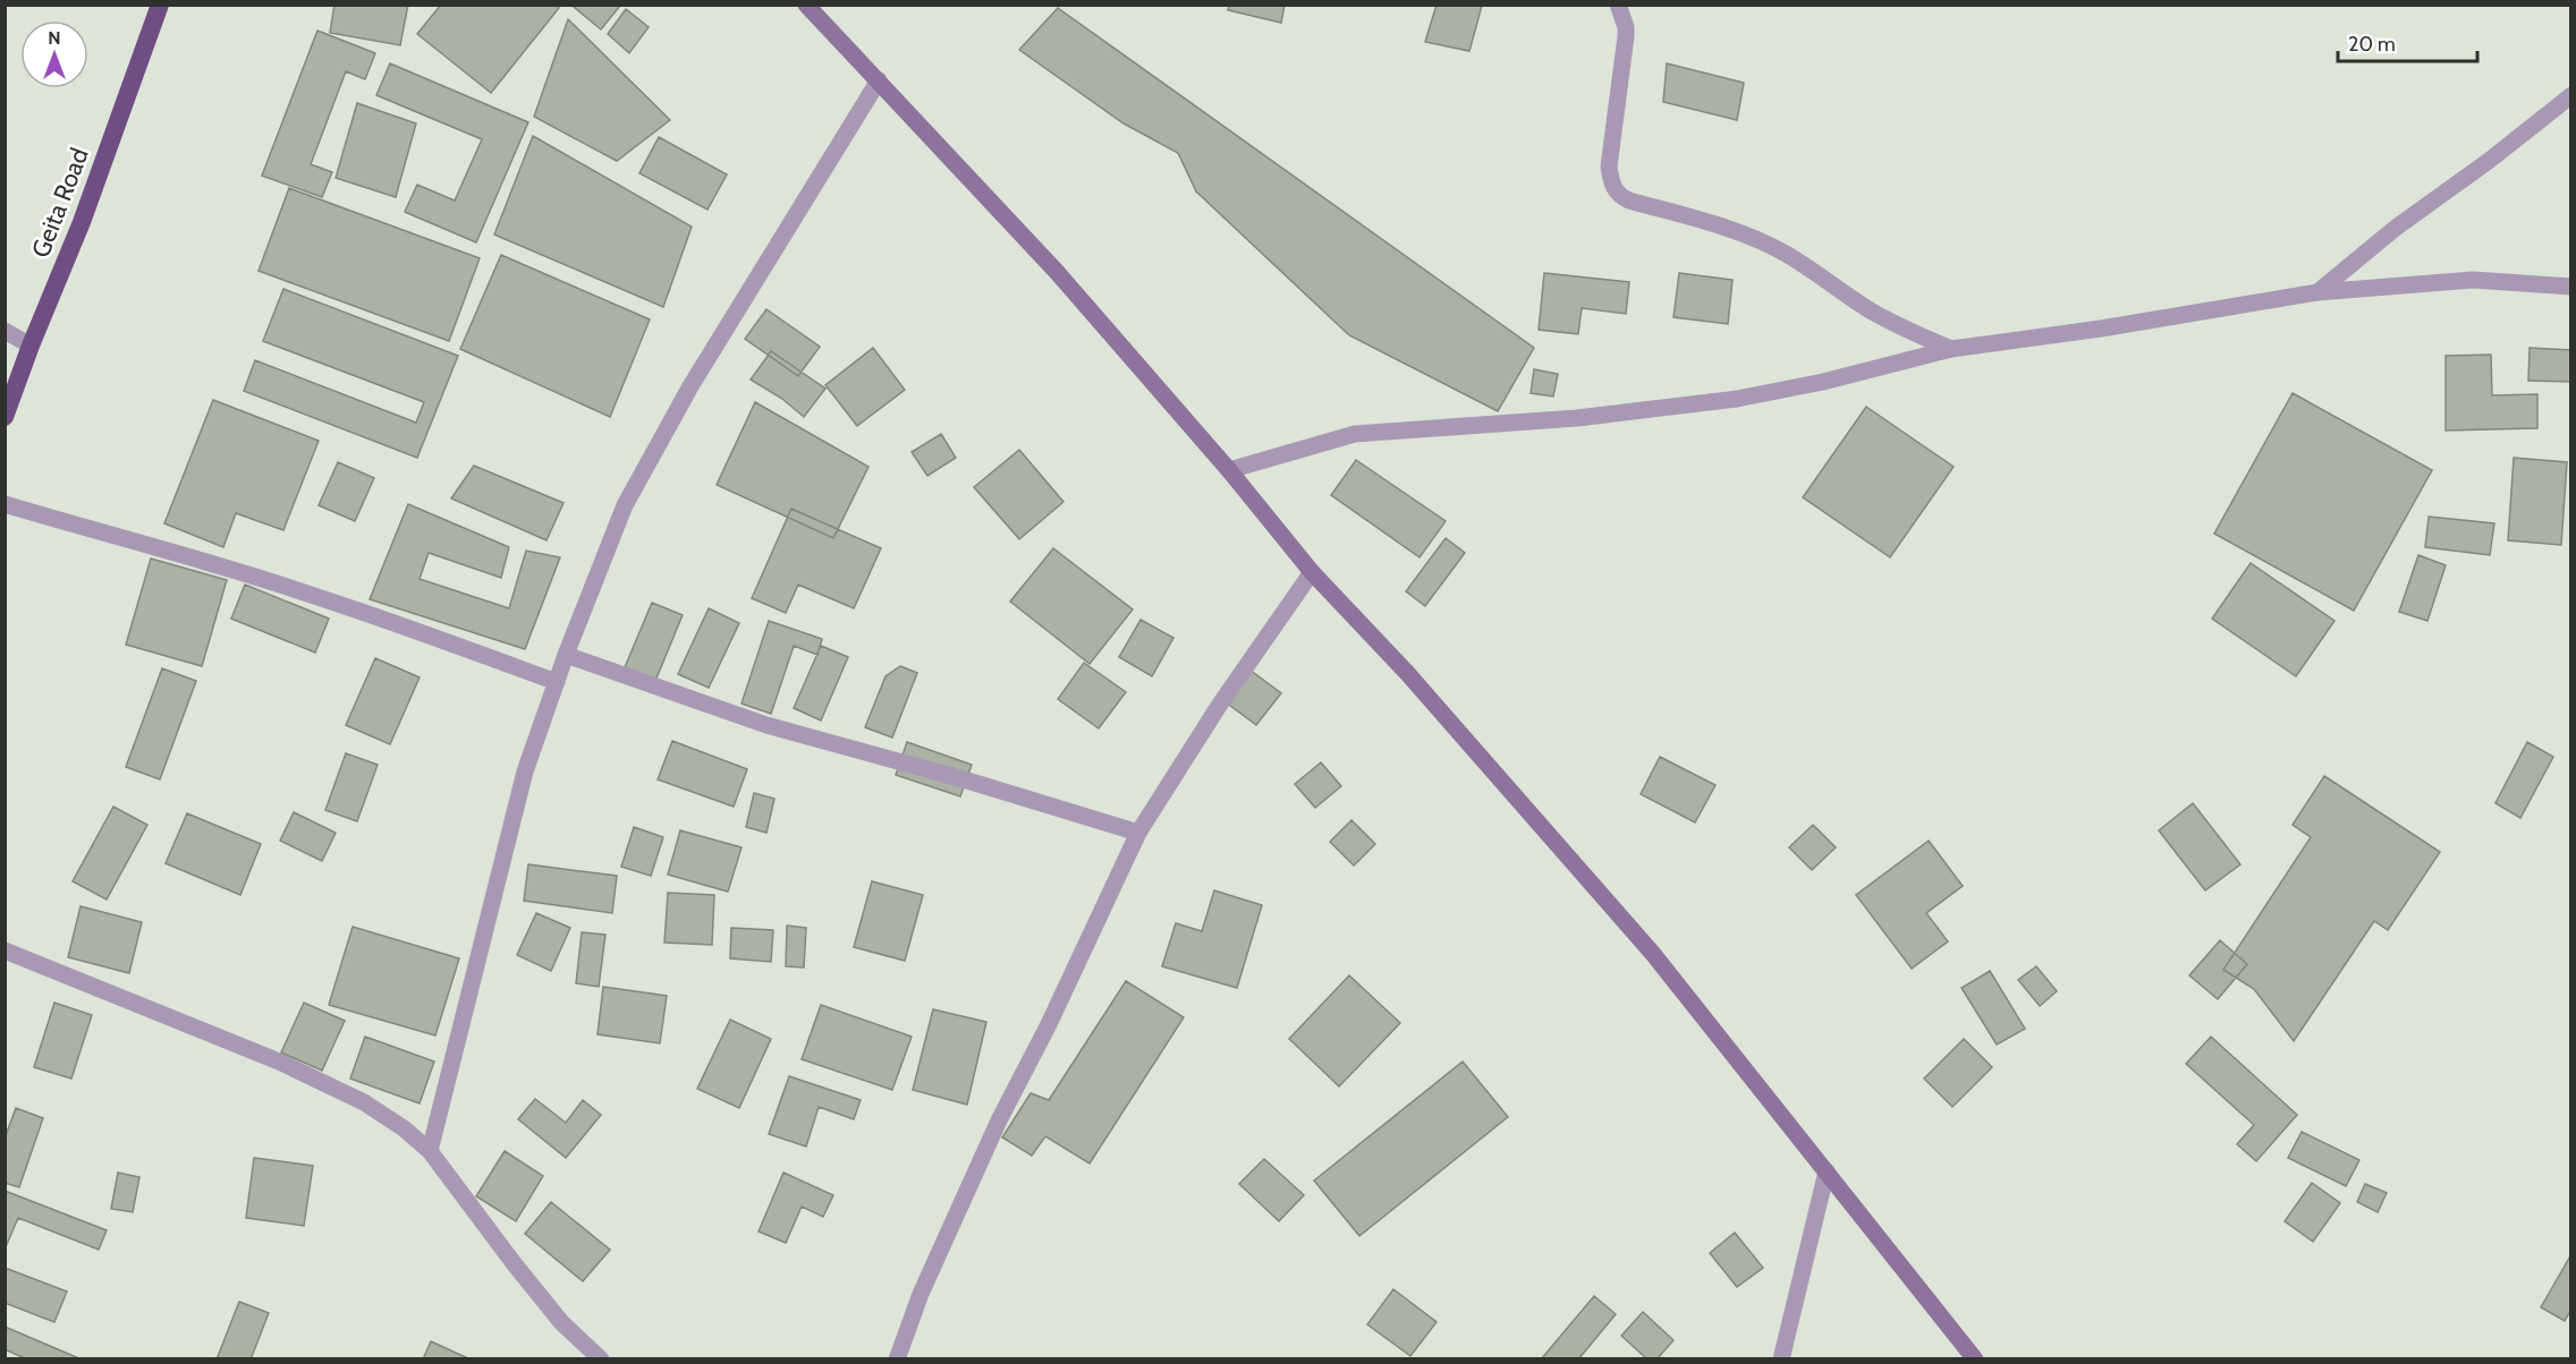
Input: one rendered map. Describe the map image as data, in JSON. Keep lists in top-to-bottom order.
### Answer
{
  "streets": {
    "highway": ["Geita Road"]
  },
  "scale_bar": "20 m",
  "north": "top"
}
